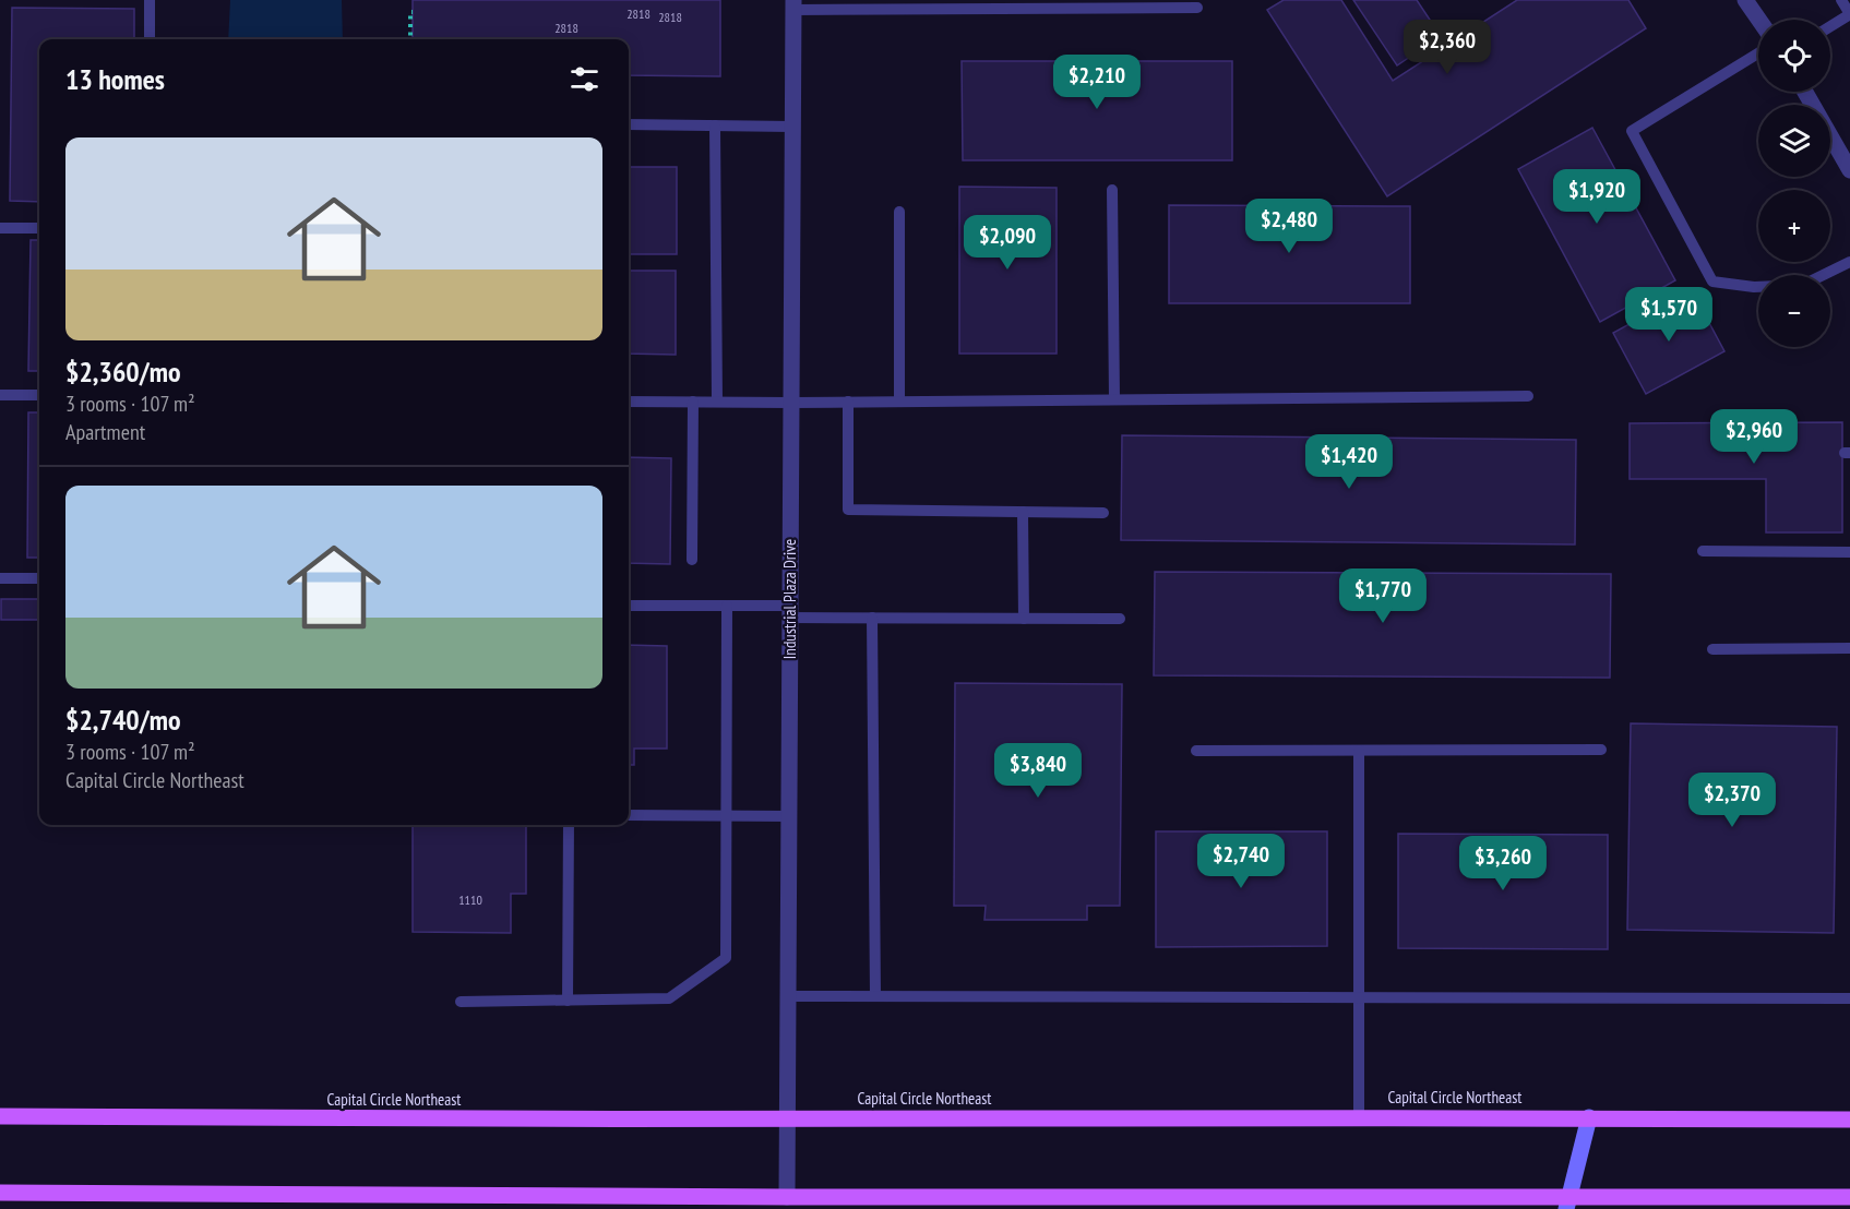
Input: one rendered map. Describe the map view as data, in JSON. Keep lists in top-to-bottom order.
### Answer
{
  "streets": {
    "main road": ["Capital Circle Northeast"],
    "street": ["Industrial Plaza Drive"]
  },
  "crossings": [
    ["Industrial Plaza Drive", "Capital Circle Northeast"]
  ],
  "house_numbers": [
    "2818",
    "2818",
    "2818",
    "1110"
  ],
  "page": {
    "map_buttons": ["+", "−"],
    "price": [
      "$2,360",
      "$2,210",
      "$1,920",
      "$2,480",
      "$2,090",
      "$1,570",
      "$2,960",
      "$1,420",
      "$1,770",
      "$3,840",
      "$2,370",
      "$2,740",
      "$3,260"
    ],
    "heading": "13 homes",
    "list": [
      {
        "name": "$2,360/mo",
        "note": "3 rooms · 107 m² · Apartment"
      },
      {
        "name": "$2,740/mo",
        "note": "3 rooms · 107 m² · Capital Circle Northeast"
      }
    ]
  }
}
